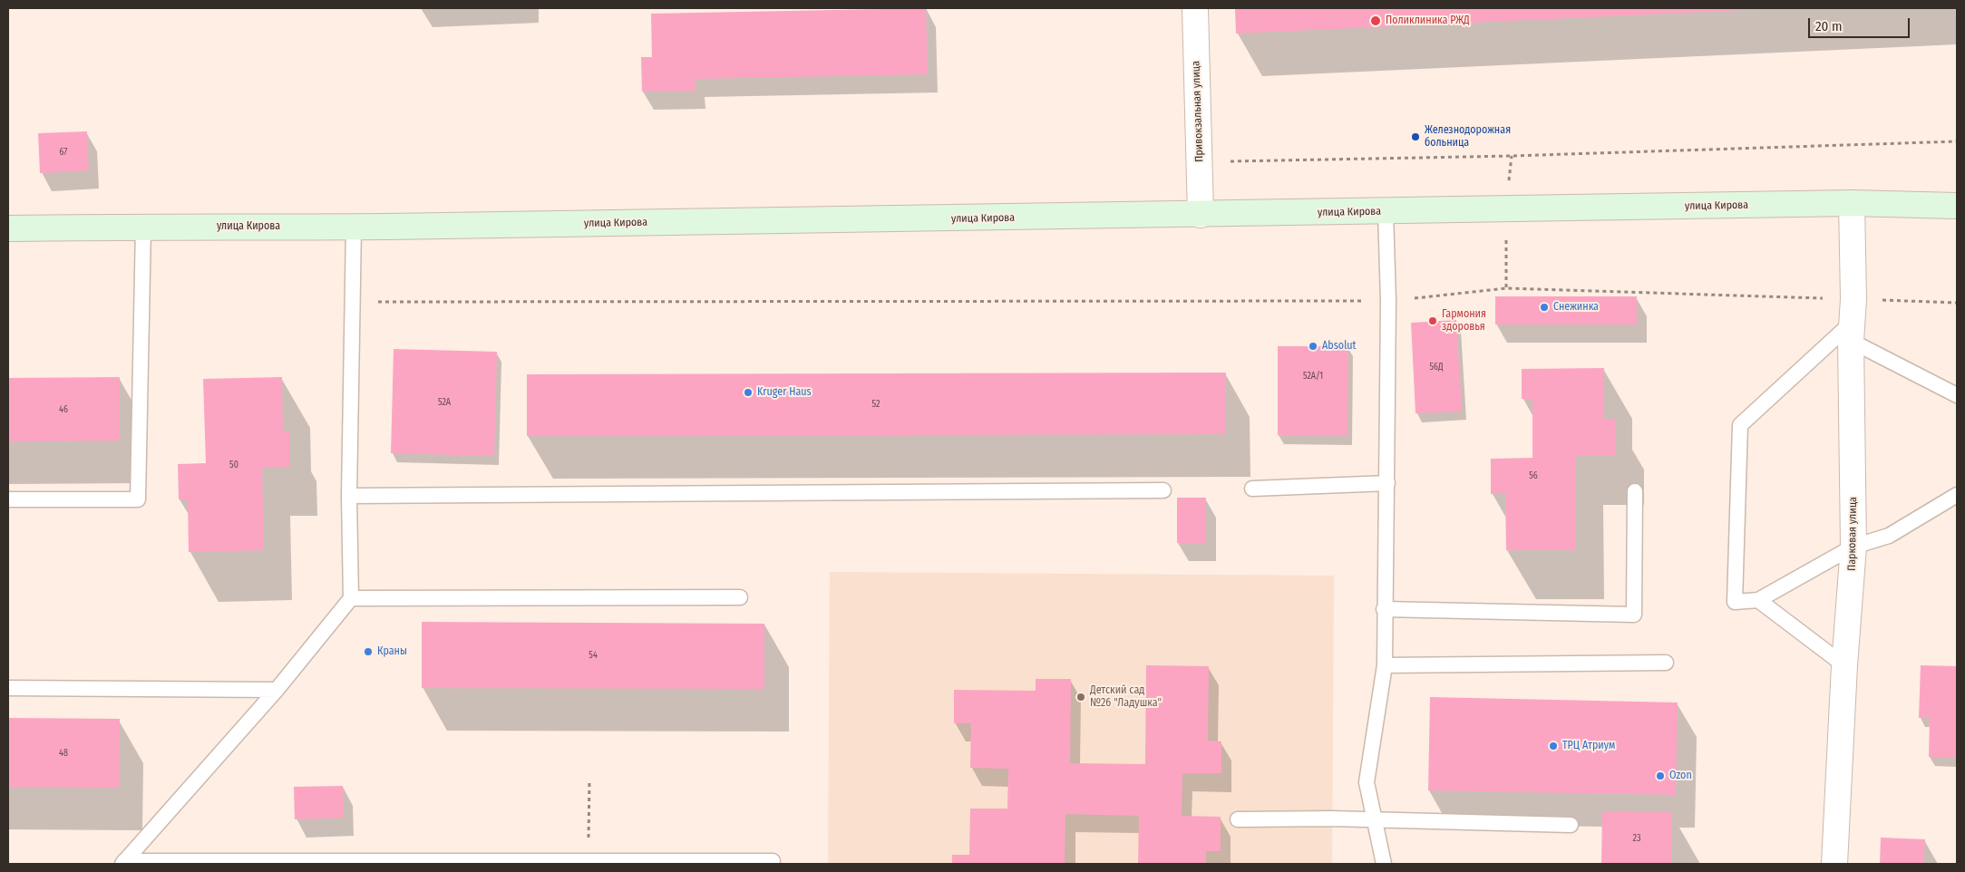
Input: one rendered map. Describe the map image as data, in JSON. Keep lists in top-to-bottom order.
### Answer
{
  "streets": {
    "main road": ["улица Кирова"],
    "street": ["Привокзальная улица", "Парковая улица"]
  },
  "crossings": [
    ["Привокзальная улица", "улица Кирова"],
    ["улица Кирова", "Парковая улица"]
  ],
  "places": [
    "Поликлиника РЖД",
    "Железнодорожная больница",
    "Снежинка",
    "Гармония здоровья",
    "Absolut",
    "Kruger Haus",
    "Краны",
    "Детский сад №26 \"Ладушка\"",
    "ТРЦ Атриум",
    "Ozon"
  ],
  "house_numbers": [
    "67",
    "56Д",
    "52А/1",
    "52А",
    "52",
    "46",
    "50",
    "56",
    "54",
    "48",
    "23"
  ],
  "scale_bar": "20 m"
}
